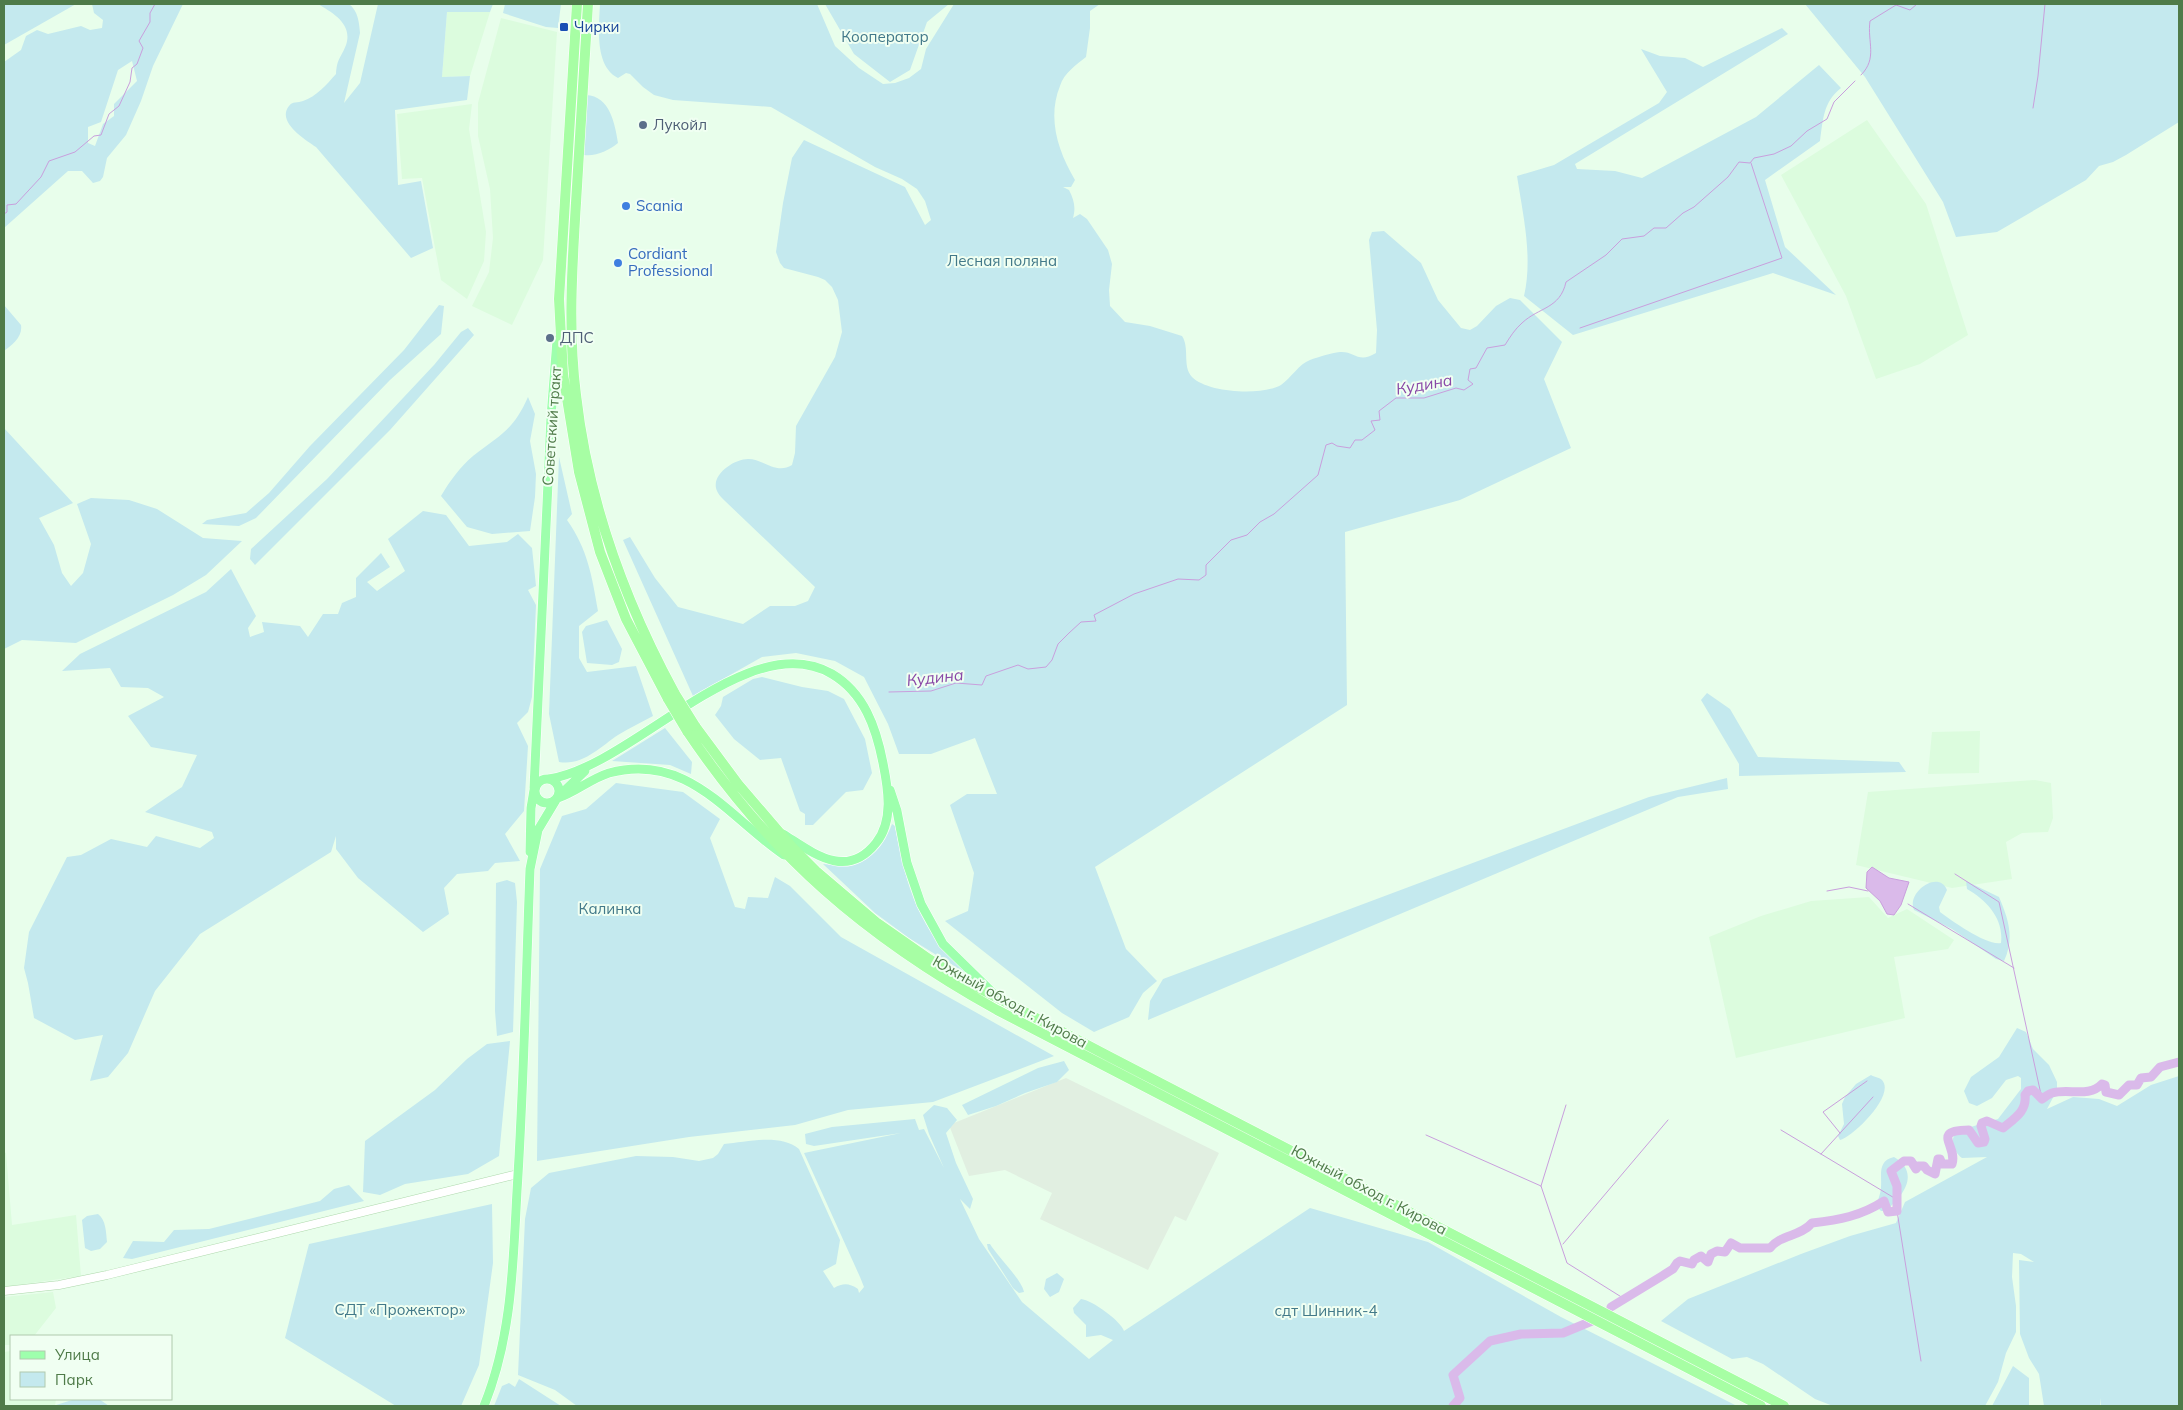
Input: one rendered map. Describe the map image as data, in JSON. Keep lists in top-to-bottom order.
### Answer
{
  "streets": {
    "highway": ["Советский тракт", "Южный обход г. Кирова"]
  },
  "crossings": [
    ["Советский тракт", "Южный обход г. Кирова"]
  ],
  "water": ["Кудина"],
  "parks": [
    "Кооператор",
    "Лесная поляна",
    "Калинка",
    "СДТ «Прожектор»",
    "сдт Шинник-4"
  ],
  "places": {
    "transit": ["Чирки"],
    "other": [
      "Лукойл",
      "Scania",
      "Cordiant Professional",
      "ДПС"
    ]
  },
  "legend": ["Улица", "Парк"]
}
